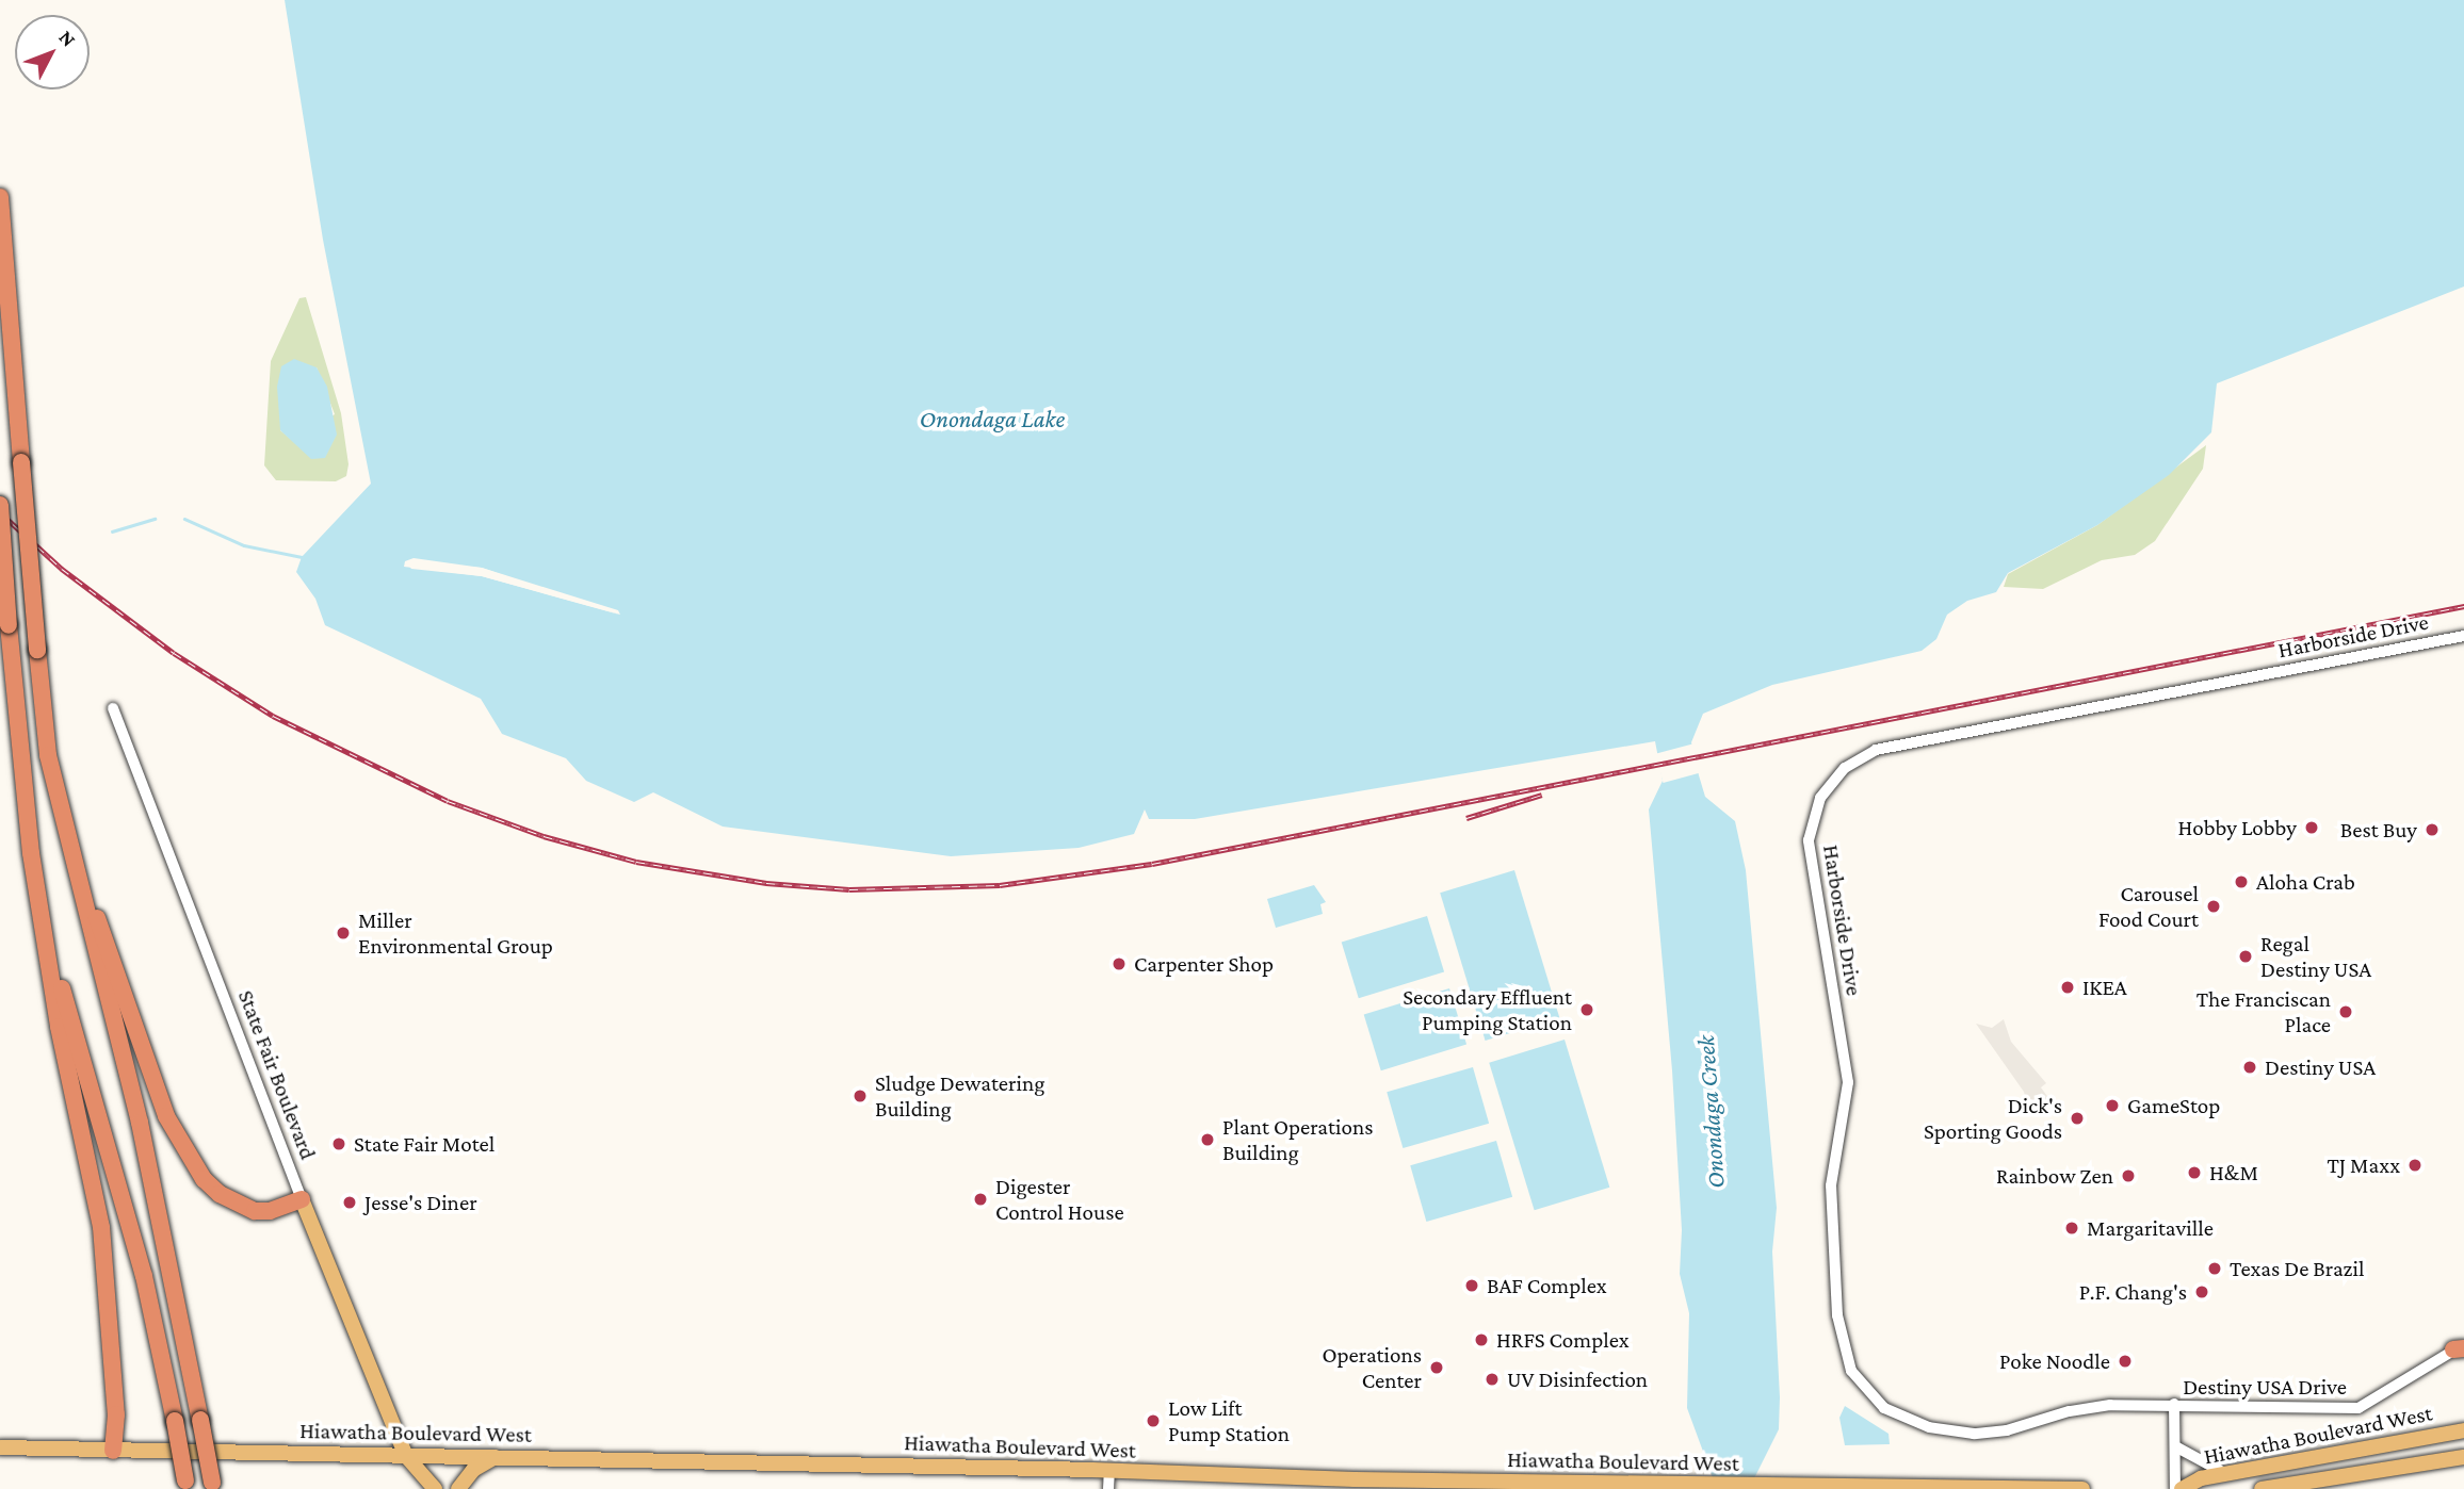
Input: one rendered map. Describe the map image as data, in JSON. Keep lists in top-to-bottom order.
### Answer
{
  "streets": {
    "main road": ["State Fair Boulevard", "Hiawatha Boulevard West"],
    "street": ["Harborside Drive", "Destiny USA Drive"]
  },
  "crossings": [
    ["Harborside Drive", "Destiny USA Drive"],
    ["State Fair Boulevard", "Hiawatha Boulevard West"]
  ],
  "water": ["Onondaga Lake", "Onondaga Creek"],
  "places": [
    "Hobby Lobby",
    "Best Buy",
    "Aloha Crab",
    "Carousel Food Court",
    "Miller Environmental Group",
    "Regal Destiny USA",
    "Carpenter Shop",
    "IKEA",
    "Secondary Effluent Pumping Station",
    "The Franciscan Place",
    "Destiny USA",
    "Sludge Dewatering Building",
    "GameStop",
    "Dick's Sporting Goods",
    "Plant Operations Building",
    "State Fair Motel",
    "TJ Maxx",
    "H&M",
    "Rainbow Zen",
    "Digester Control House",
    "Jesse's Diner",
    "Margaritaville",
    "Texas De Brazil",
    "BAF Complex",
    "P.F. Chang's",
    "HRFS Complex",
    "Poke Noodle",
    "Operations Center",
    "UV Disinfection",
    "Low Lift Pump Station"
  ],
  "north": "top right"
}
